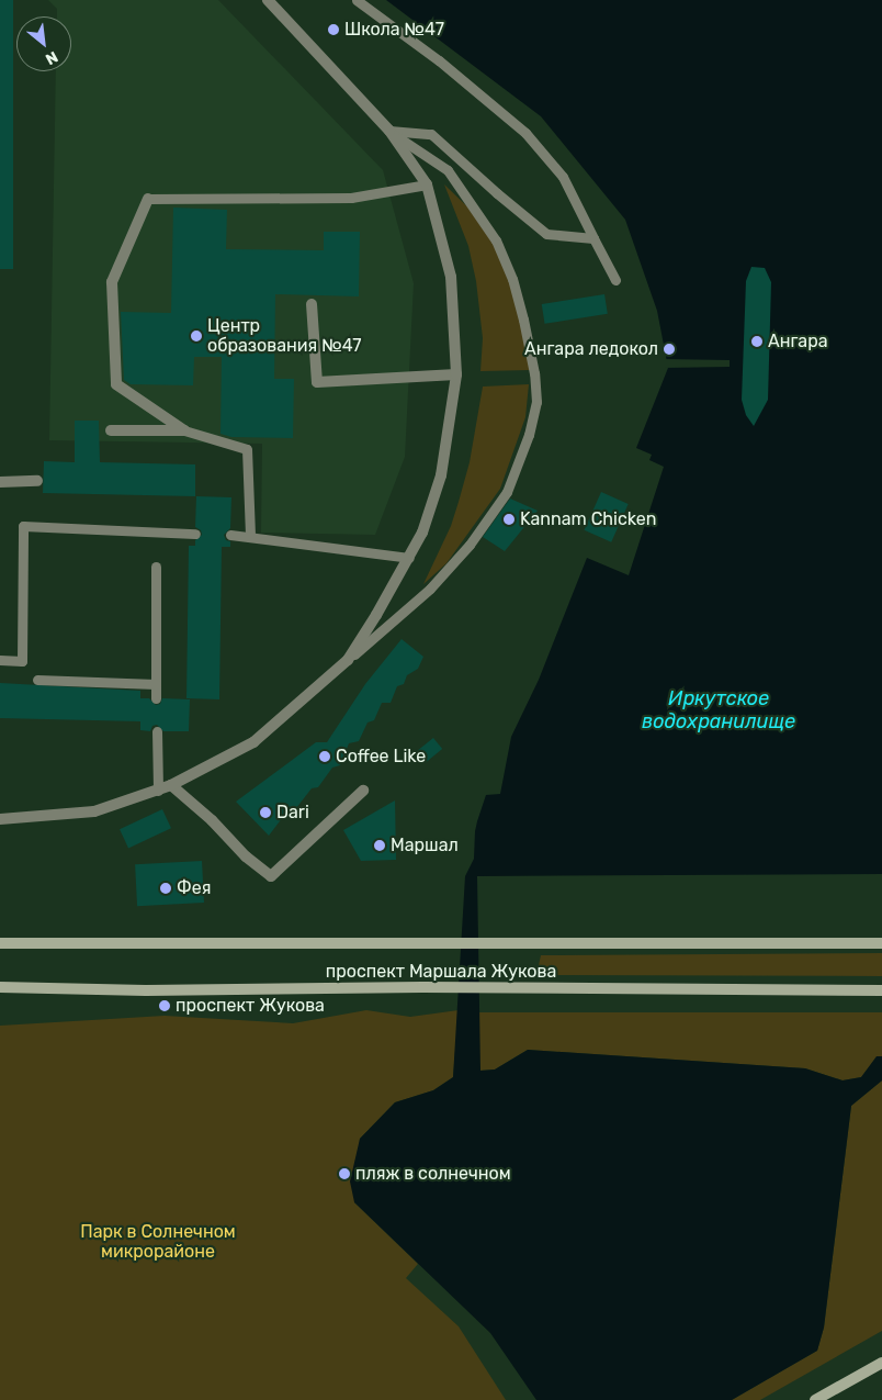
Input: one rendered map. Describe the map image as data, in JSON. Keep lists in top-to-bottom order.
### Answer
{
  "streets": {
    "main road": ["проспект Маршала Жукова"]
  },
  "water": ["Иркутское водохранилище"],
  "parks": ["Парк в Солнечном микрорайоне"],
  "places": [
    "Школа №47",
    "Центр образования №47",
    "Ангара",
    "Ангара ледокол",
    "Kannam Chicken",
    "Coffee Like",
    "Dari",
    "Маршал",
    "Фея",
    "проспект Жукова",
    "пляж в солнечном"
  ],
  "north": "bottom right"
}
